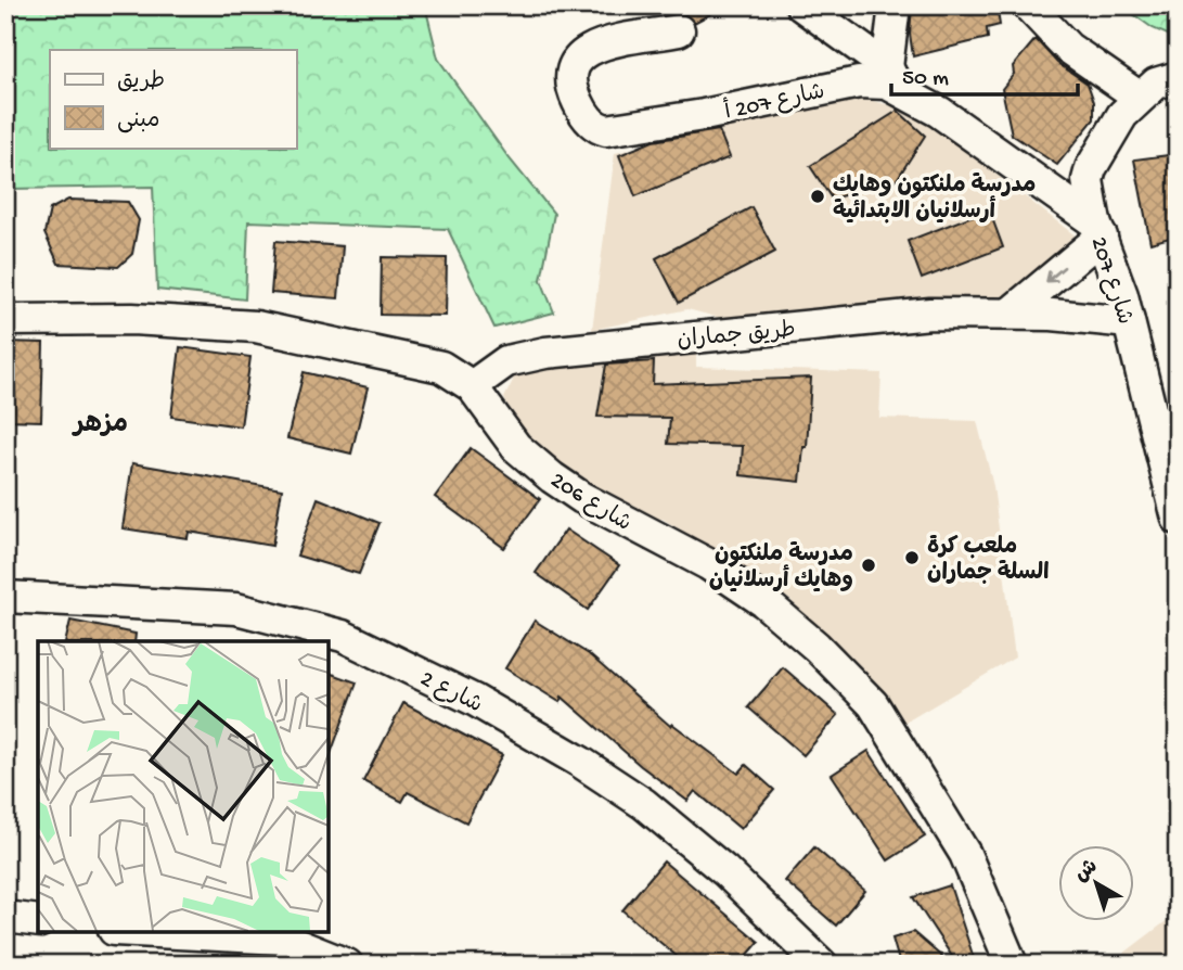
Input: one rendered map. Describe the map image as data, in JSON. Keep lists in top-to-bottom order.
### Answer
{
  "streets": {
    "street": [
      "شارع 207 أ",
      "شارع 207",
      "طريق جماران",
      "شارع 206",
      "شارع 2"
    ]
  },
  "crossings": [
    ["شارع 207 أ", "شارع 207"],
    ["شارع 207", "طريق جماران"],
    ["طريق جماران", "شارع 206"]
  ],
  "districts": ["مزهر"],
  "places": ["مدرسة ملنكتون وهايك أرسلانيان الابتدائية", "ملعب كرة السلة جماران", "مدرسة ملنكتون وهايك أرسلانيان"],
  "legend": ["طريق", "مبنى"],
  "scale_bar": "50 m",
  "north": "top left"
}
